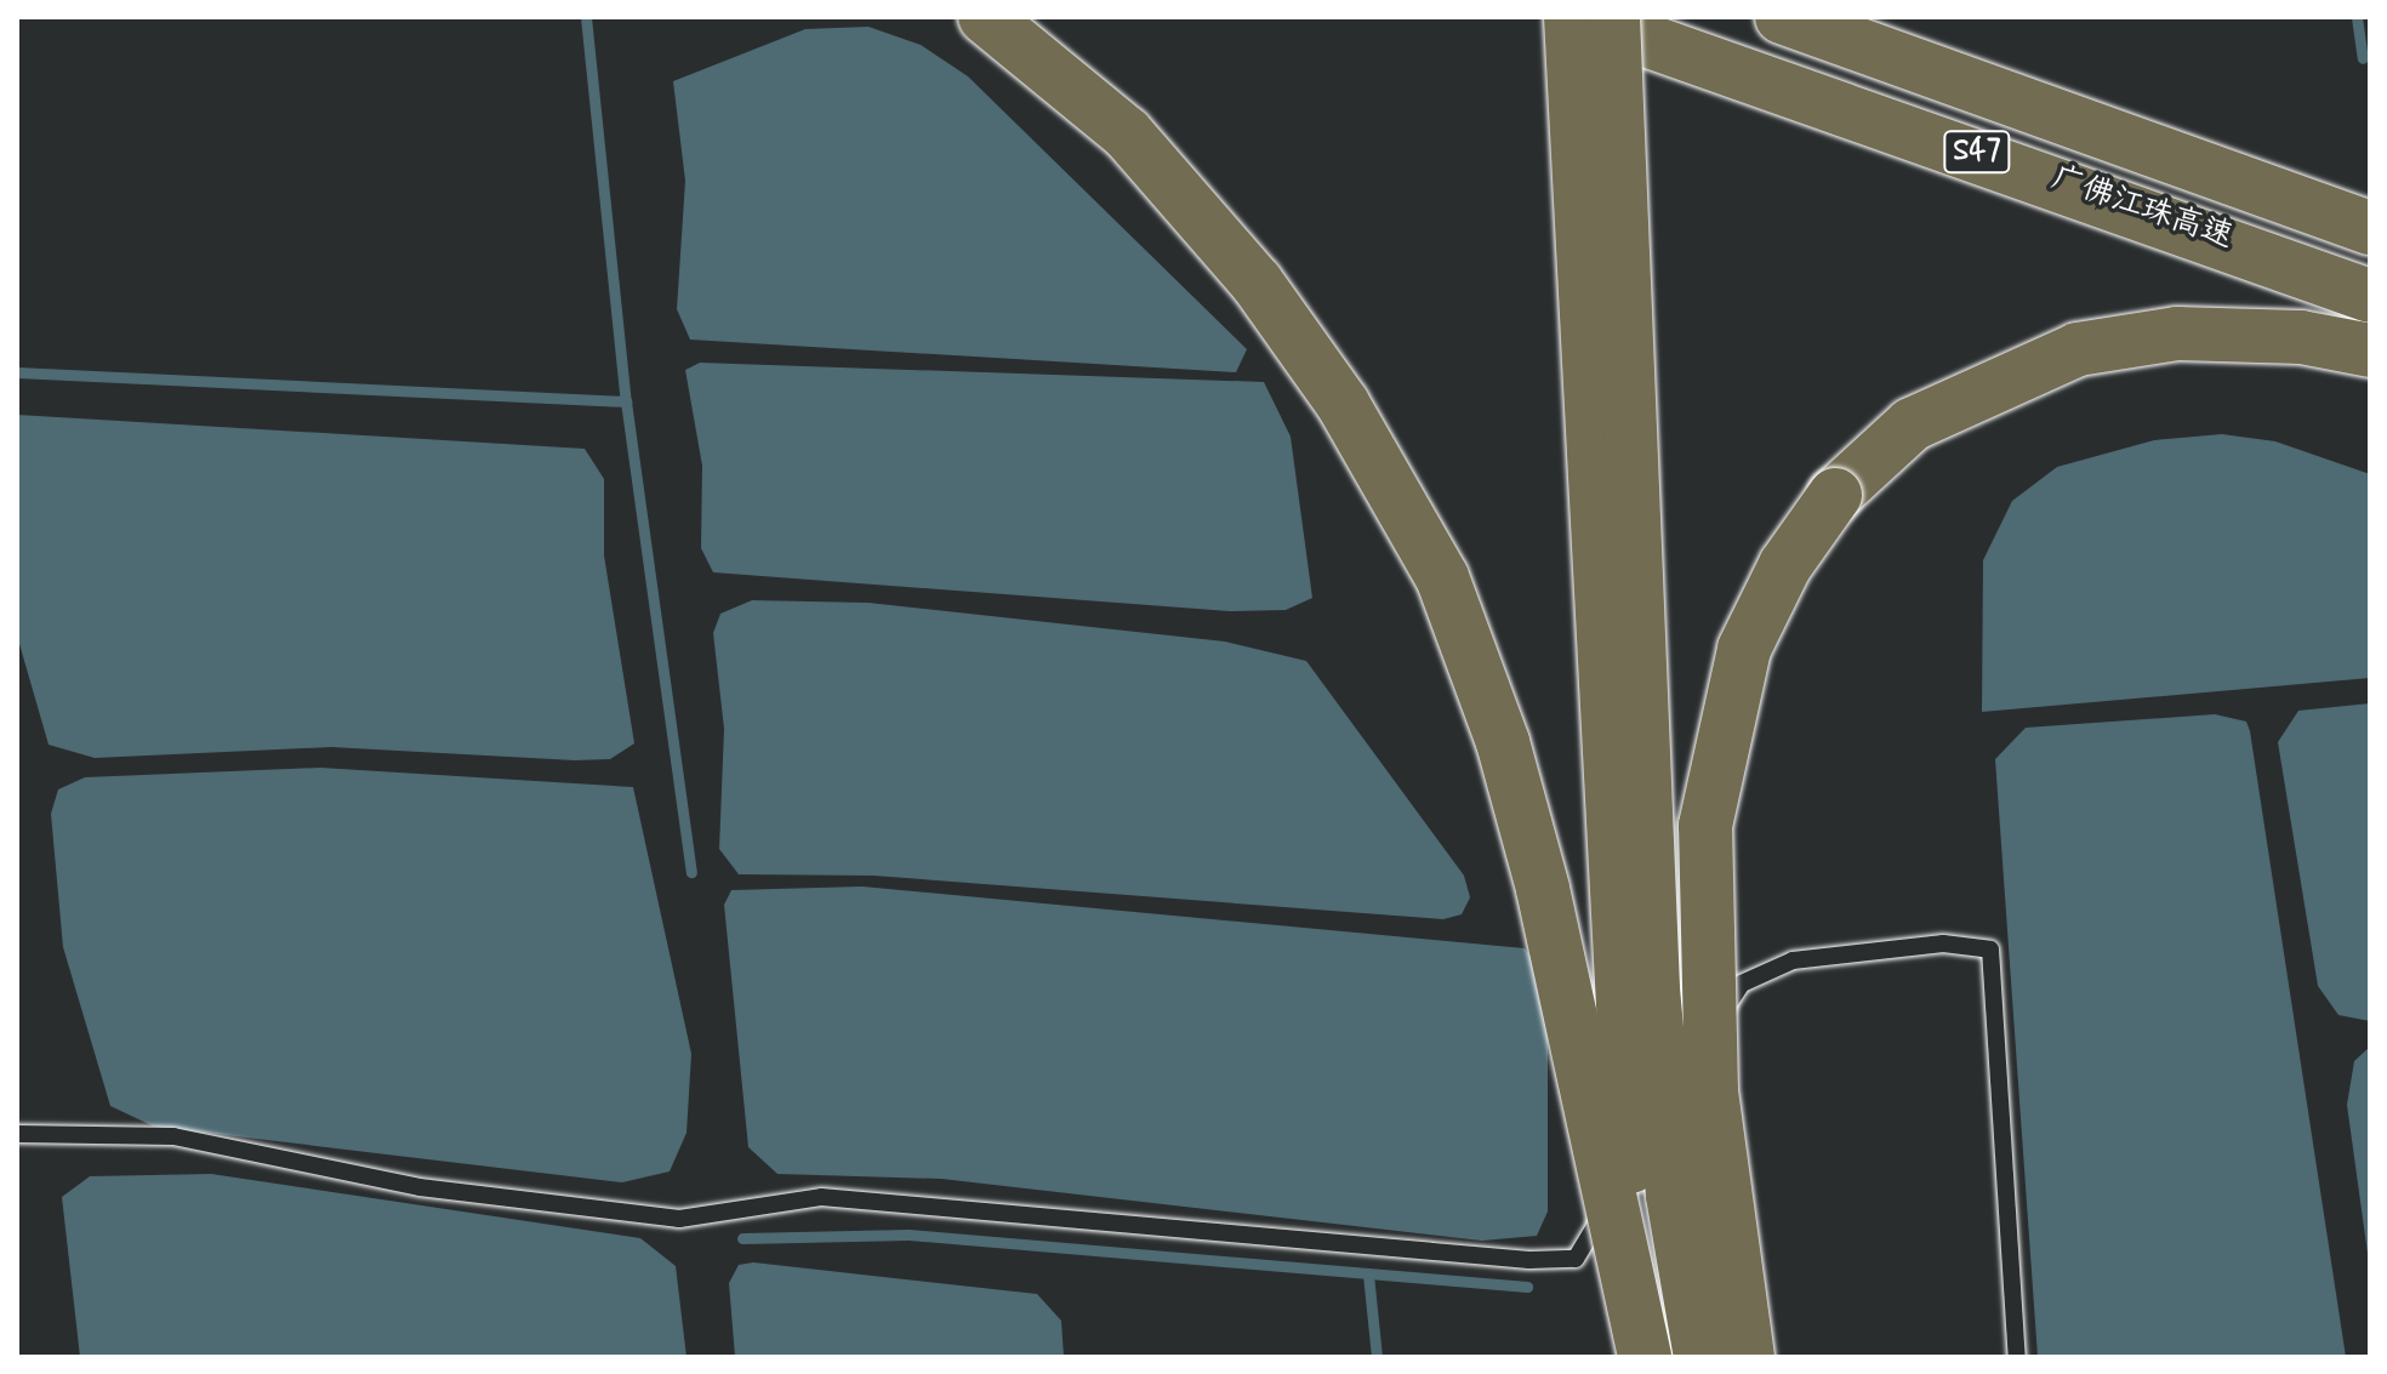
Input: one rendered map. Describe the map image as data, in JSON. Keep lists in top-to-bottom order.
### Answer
{
  "streets": {
    "highway": ["S47", "广佛江珠高速"]
  }
}
